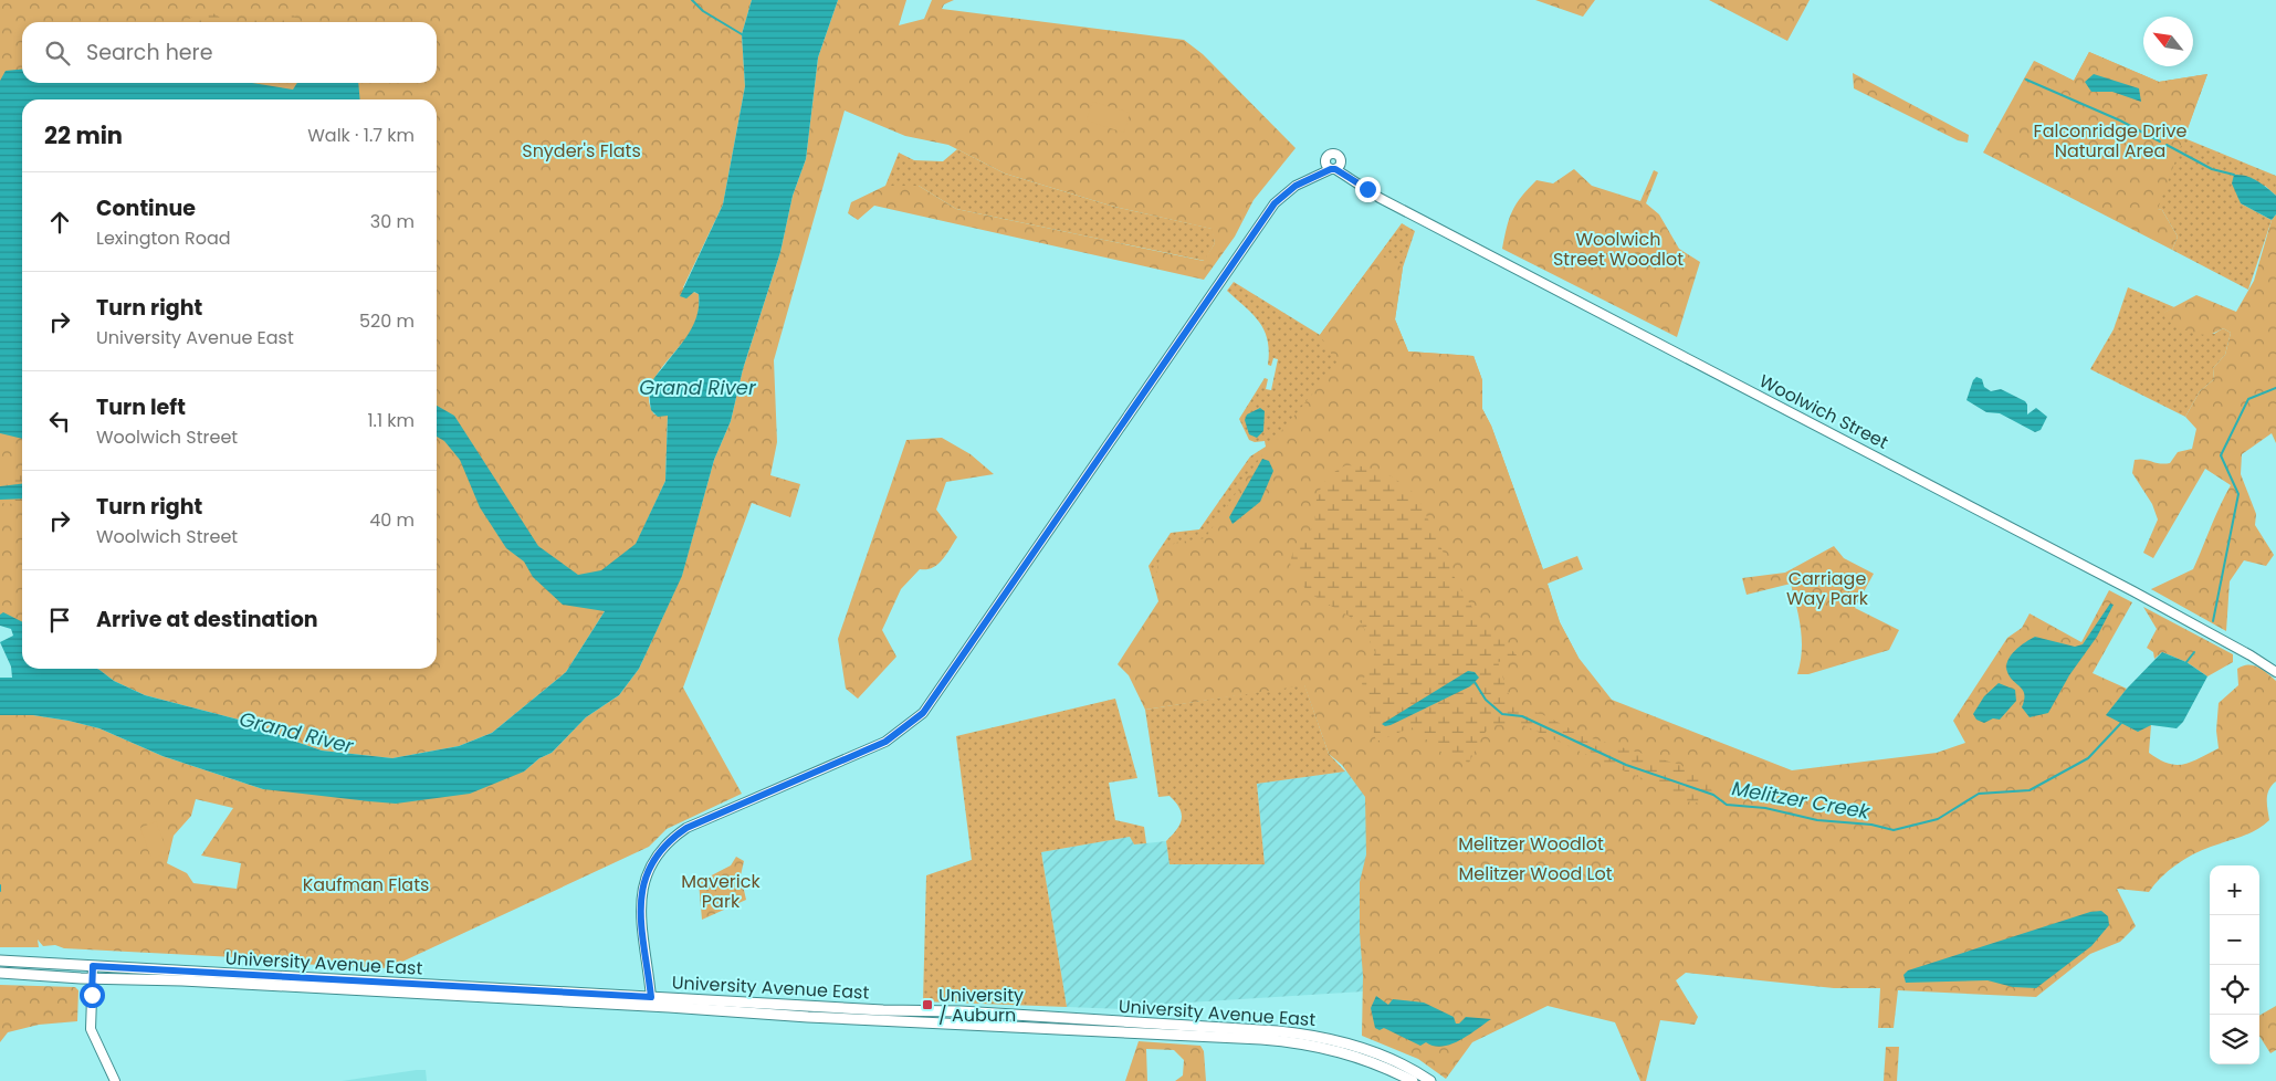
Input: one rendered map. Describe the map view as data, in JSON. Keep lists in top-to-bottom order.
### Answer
{
  "streets": {
    "main road": ["University Avenue East"],
    "street": ["Woolwich Street"]
  },
  "crossings": [
    ["Woolwich Street", "University Avenue East"]
  ],
  "water": ["Grand River", "Melitzer Creek"],
  "parks": [
    "Falconridge Drive Natural Area",
    "Snyder's Flats",
    "Woolwich Street Woodlot",
    "Carriage Way Park",
    "Melitzer Woodlot",
    "Melitzer Wood Lot",
    "Maverick Park",
    "Kaufman Flats"
  ],
  "places": {
    "transit": ["University / Auburn"]
  },
  "north": "top left",
  "page": {
    "search": "Search here",
    "heading": ["22 min", "Walk · 1.7 km"],
    "list": [
      ["Continue", "Lexington Road", "30 m"],
      ["Turn right", "University Avenue East", "520 m"],
      ["Turn left", "Woolwich Street", "1.1 km"],
      ["Turn right", "Woolwich Street", "40 m"],
      "Arrive at destination"
    ],
    "map_buttons": ["+", "−"]
  }
}
